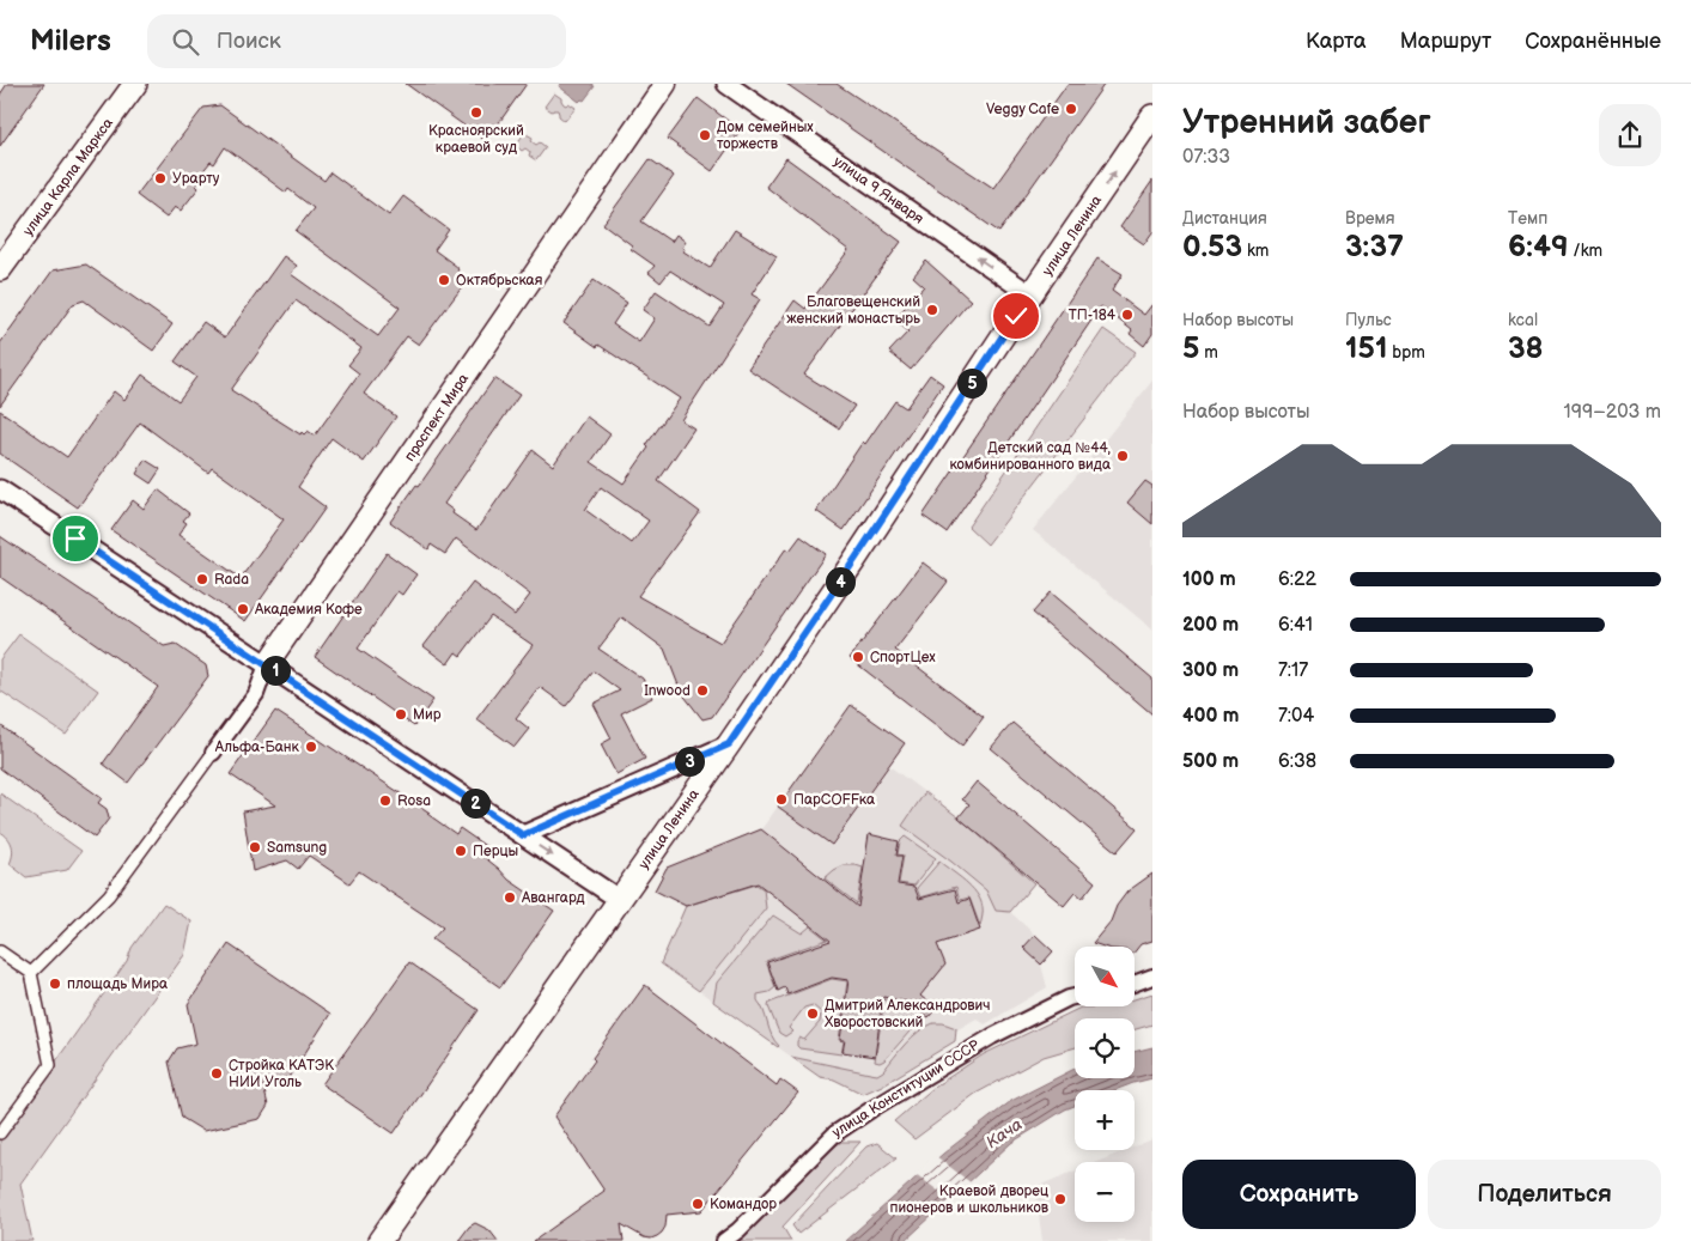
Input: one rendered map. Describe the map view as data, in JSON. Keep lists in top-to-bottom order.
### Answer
{
  "streets": {
    "main road": ["улица Карла Маркса", "улица Ленина", "проспект Мира"],
    "street": ["улица 9 Января", "улица Конституции СССР"]
  },
  "crossings": [
    ["улица 9 Января", "улица Ленина"]
  ],
  "one_way": ["улица 9 Января"],
  "water": ["Кача"],
  "places": [
    "Veggy Cafe",
    "Красноярский краевой суд",
    "Дом семейных торжеств",
    "Урарту",
    "Октябрьская",
    "Благовещенский женский монастырь",
    "ТП-184",
    "Детский сад №44, комбинированного вида",
    "Rada",
    "Академия Кофе",
    "СпортЦех",
    "Inwood",
    "Мир",
    "Альфа-Банк",
    "ПарCOFFка",
    "Rosa",
    "Samsung",
    "Перцы",
    "Авангард",
    "площадь Мира",
    "Дмитрий Александрович Хворостовский",
    "Стройка КАТЭК НИИ Уголь",
    "Краевой дворец пионеров и школьников",
    "Командор"
  ],
  "north": "bottom right",
  "page": {
    "header": "Milers",
    "search": "Поиск",
    "nav": ["Карта", "Маршрут", "Сохранённые"],
    "heading": ["Утренний забег", "07:33"],
    "stats": [
      ["Дистанция", "0.53 km"],
      ["Время", "3:37"],
      ["Темп", "6:49 /km"],
      ["Набор высоты", "5 m"],
      ["Пульс", "151 bpm"],
      ["kcal", "38"]
    ],
    "pins": [
      "5",
      "4",
      "1",
      "3",
      "2"
    ],
    "chart": ["Набор высоты", "199–203 m"],
    "list": [
      {
        "name": "100 m",
        "note": "6:22"
      },
      {
        "name": "200 m",
        "note": "6:41"
      },
      {
        "name": "300 m",
        "note": "7:17"
      },
      {
        "name": "400 m",
        "note": "7:04"
      },
      {
        "name": "500 m",
        "note": "6:38"
      }
    ],
    "map_buttons": ["+", "−"],
    "buttons": ["Сохранить", "Поделиться"]
  }
}
